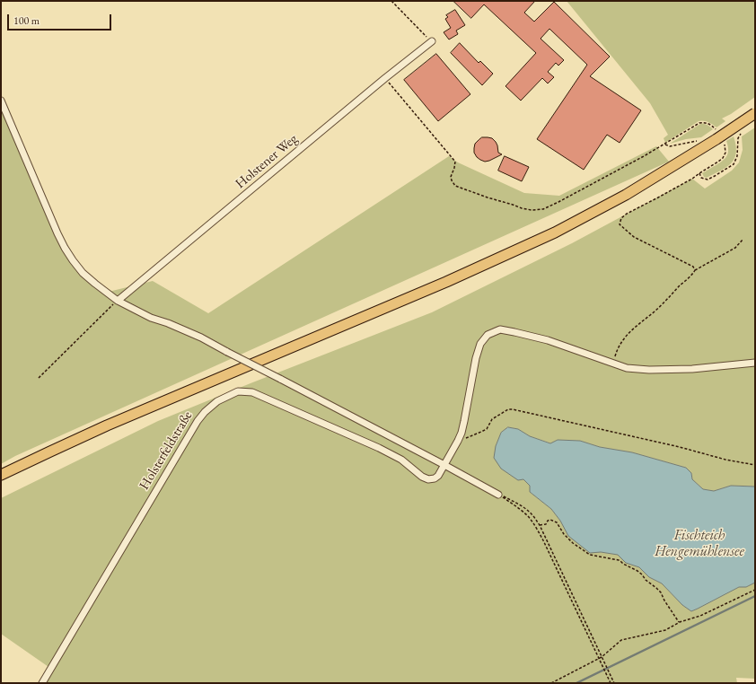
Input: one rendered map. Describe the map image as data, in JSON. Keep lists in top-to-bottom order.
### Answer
{
  "streets": {
    "street": ["Holstener Weg", "Holsterfeldstraße"]
  },
  "water": ["Fischteich Hengemühlensee"],
  "scale_bar": "100 m"
}
